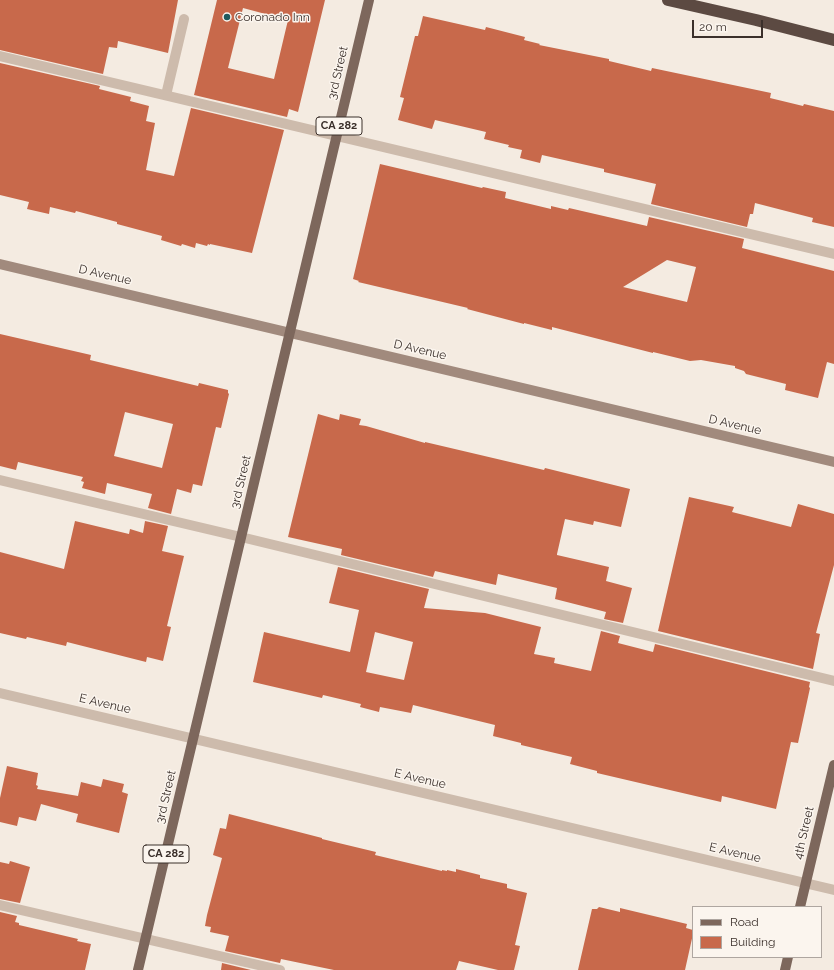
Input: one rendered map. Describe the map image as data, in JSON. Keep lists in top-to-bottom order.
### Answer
{
  "streets": {
    "main road": ["3rd Street", "CA 282", "4th Street"],
    "street": ["D Avenue", "E Avenue"]
  },
  "crossings": [
    ["3rd Street", "D Avenue"],
    ["3rd Street", "E Avenue"],
    ["E Avenue", "4th Street"]
  ],
  "places": ["Coronado Inn"],
  "legend": ["Road", "Building"],
  "scale_bar": "20 m"
}
